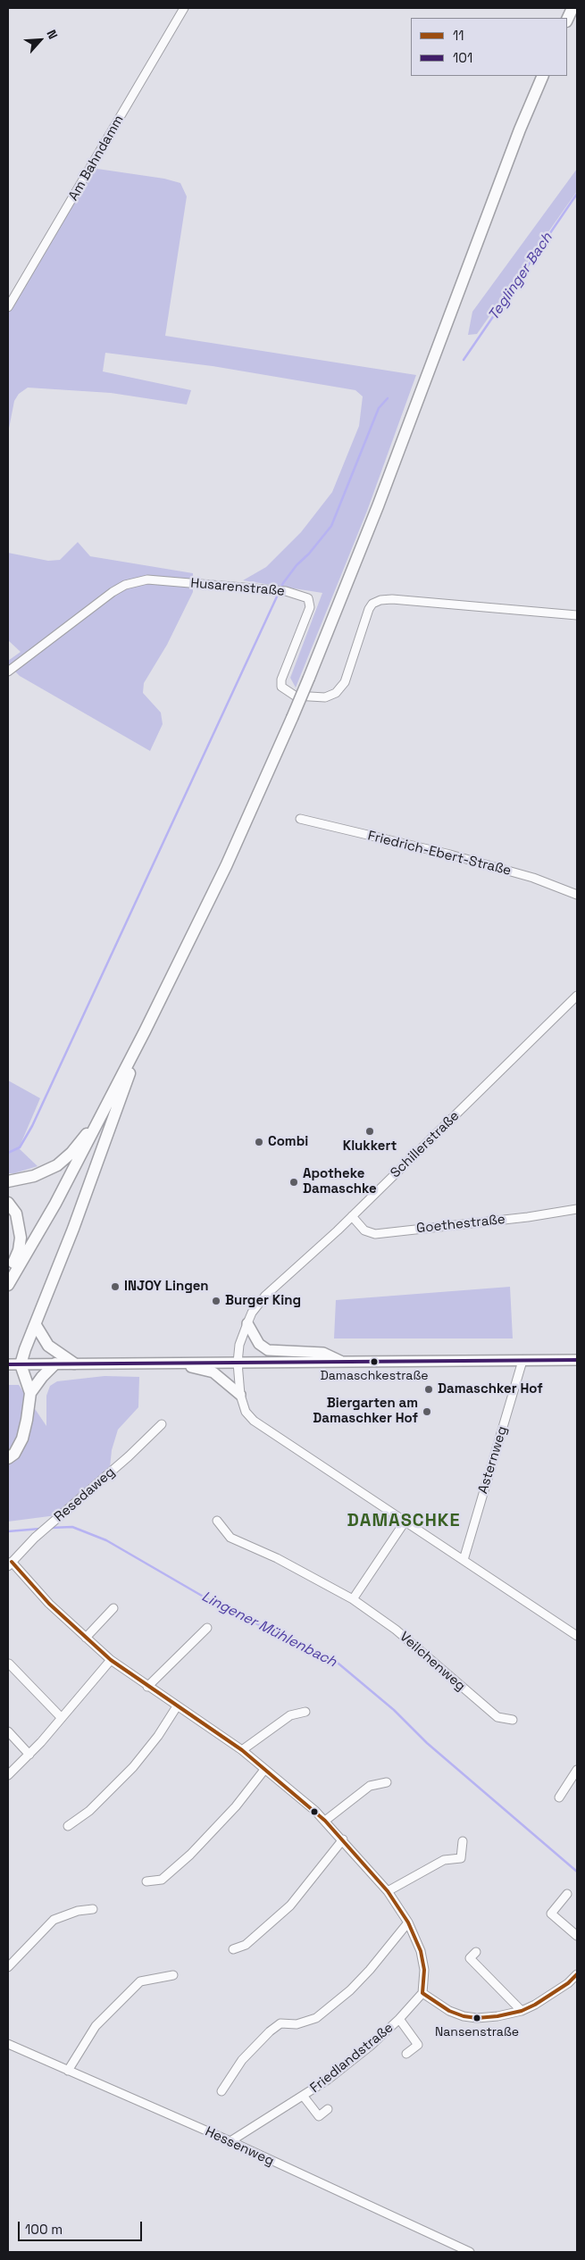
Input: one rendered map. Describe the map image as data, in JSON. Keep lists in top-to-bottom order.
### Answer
{
  "streets": {
    "street": [
      "Am Bahndamm",
      "Husarenstraße",
      "Friedrich-Ebert-Straße",
      "Schillerstraße",
      "Goethestraße",
      "Asternweg",
      "Resedaweg",
      "Veilchenweg",
      "Friedlandstraße",
      "Hessenweg"
    ]
  },
  "crossings": [
    ["Schillerstraße", "Goethestraße"],
    ["Friedlandstraße", "Hessenweg"]
  ],
  "districts": ["DAMASCHKE"],
  "water": ["Teglinger Bach", "Lingener Mühlenbach"],
  "places": [
    "Klukkert",
    "Combi",
    "Apotheke Damaschke",
    "INJOY Lingen",
    "Burger King",
    "Damaschkestraße",
    "Damaschker Hof",
    "Biergarten am Damaschker Hof",
    "Nansenstraße"
  ],
  "lines": ["transit line 101", "transit line 11"],
  "legend": ["11", "101"],
  "scale_bar": "100 m",
  "north": "top right"
}
